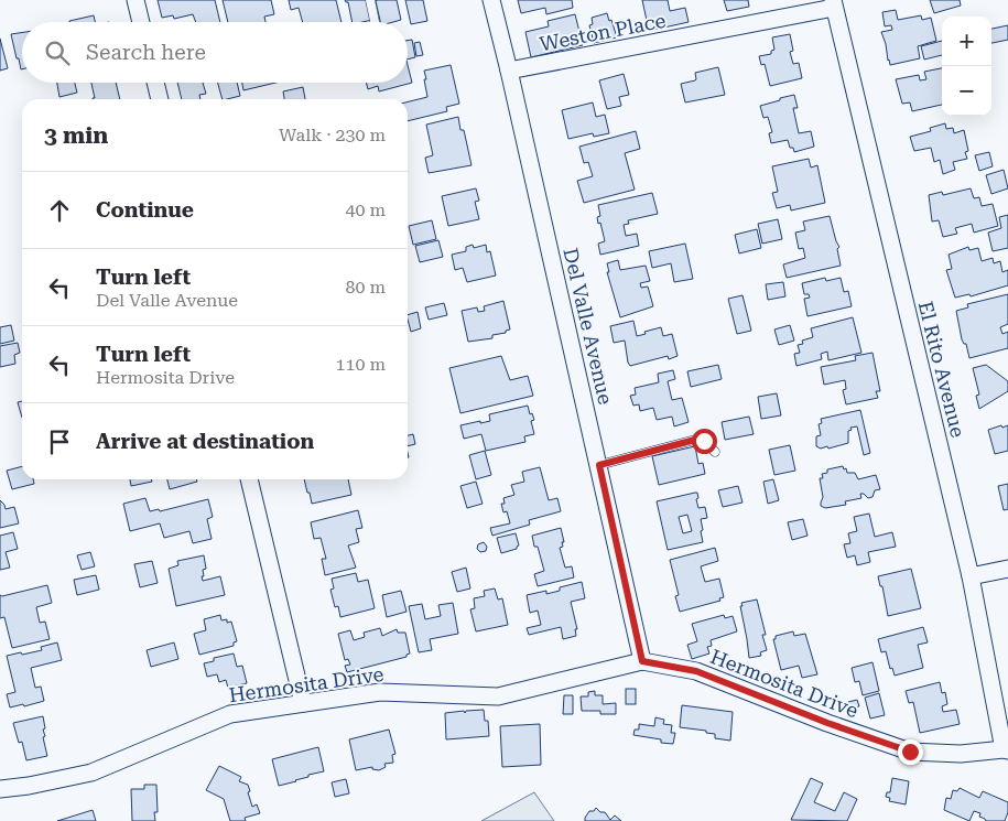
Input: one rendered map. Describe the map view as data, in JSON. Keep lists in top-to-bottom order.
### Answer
{
  "streets": {
    "street": [
      "Weston Place",
      "Del Valle Avenue",
      "El Rito Avenue",
      "Hermosita Drive"
    ]
  },
  "crossings": [
    ["Weston Place", "Del Valle Avenue"],
    ["Weston Place", "El Rito Avenue"],
    ["Del Valle Avenue", "Hermosita Drive"],
    ["El Rito Avenue", "Hermosita Drive"]
  ],
  "page": {
    "map_buttons": ["+", "−"],
    "search": "Search here",
    "heading": ["3 min", "Walk · 230 m"],
    "list": [
      ["Continue", "40 m"],
      ["Turn left", "Del Valle Avenue", "80 m"],
      ["Turn left", "Hermosita Drive", "110 m"],
      "Arrive at destination"
    ]
  }
}
